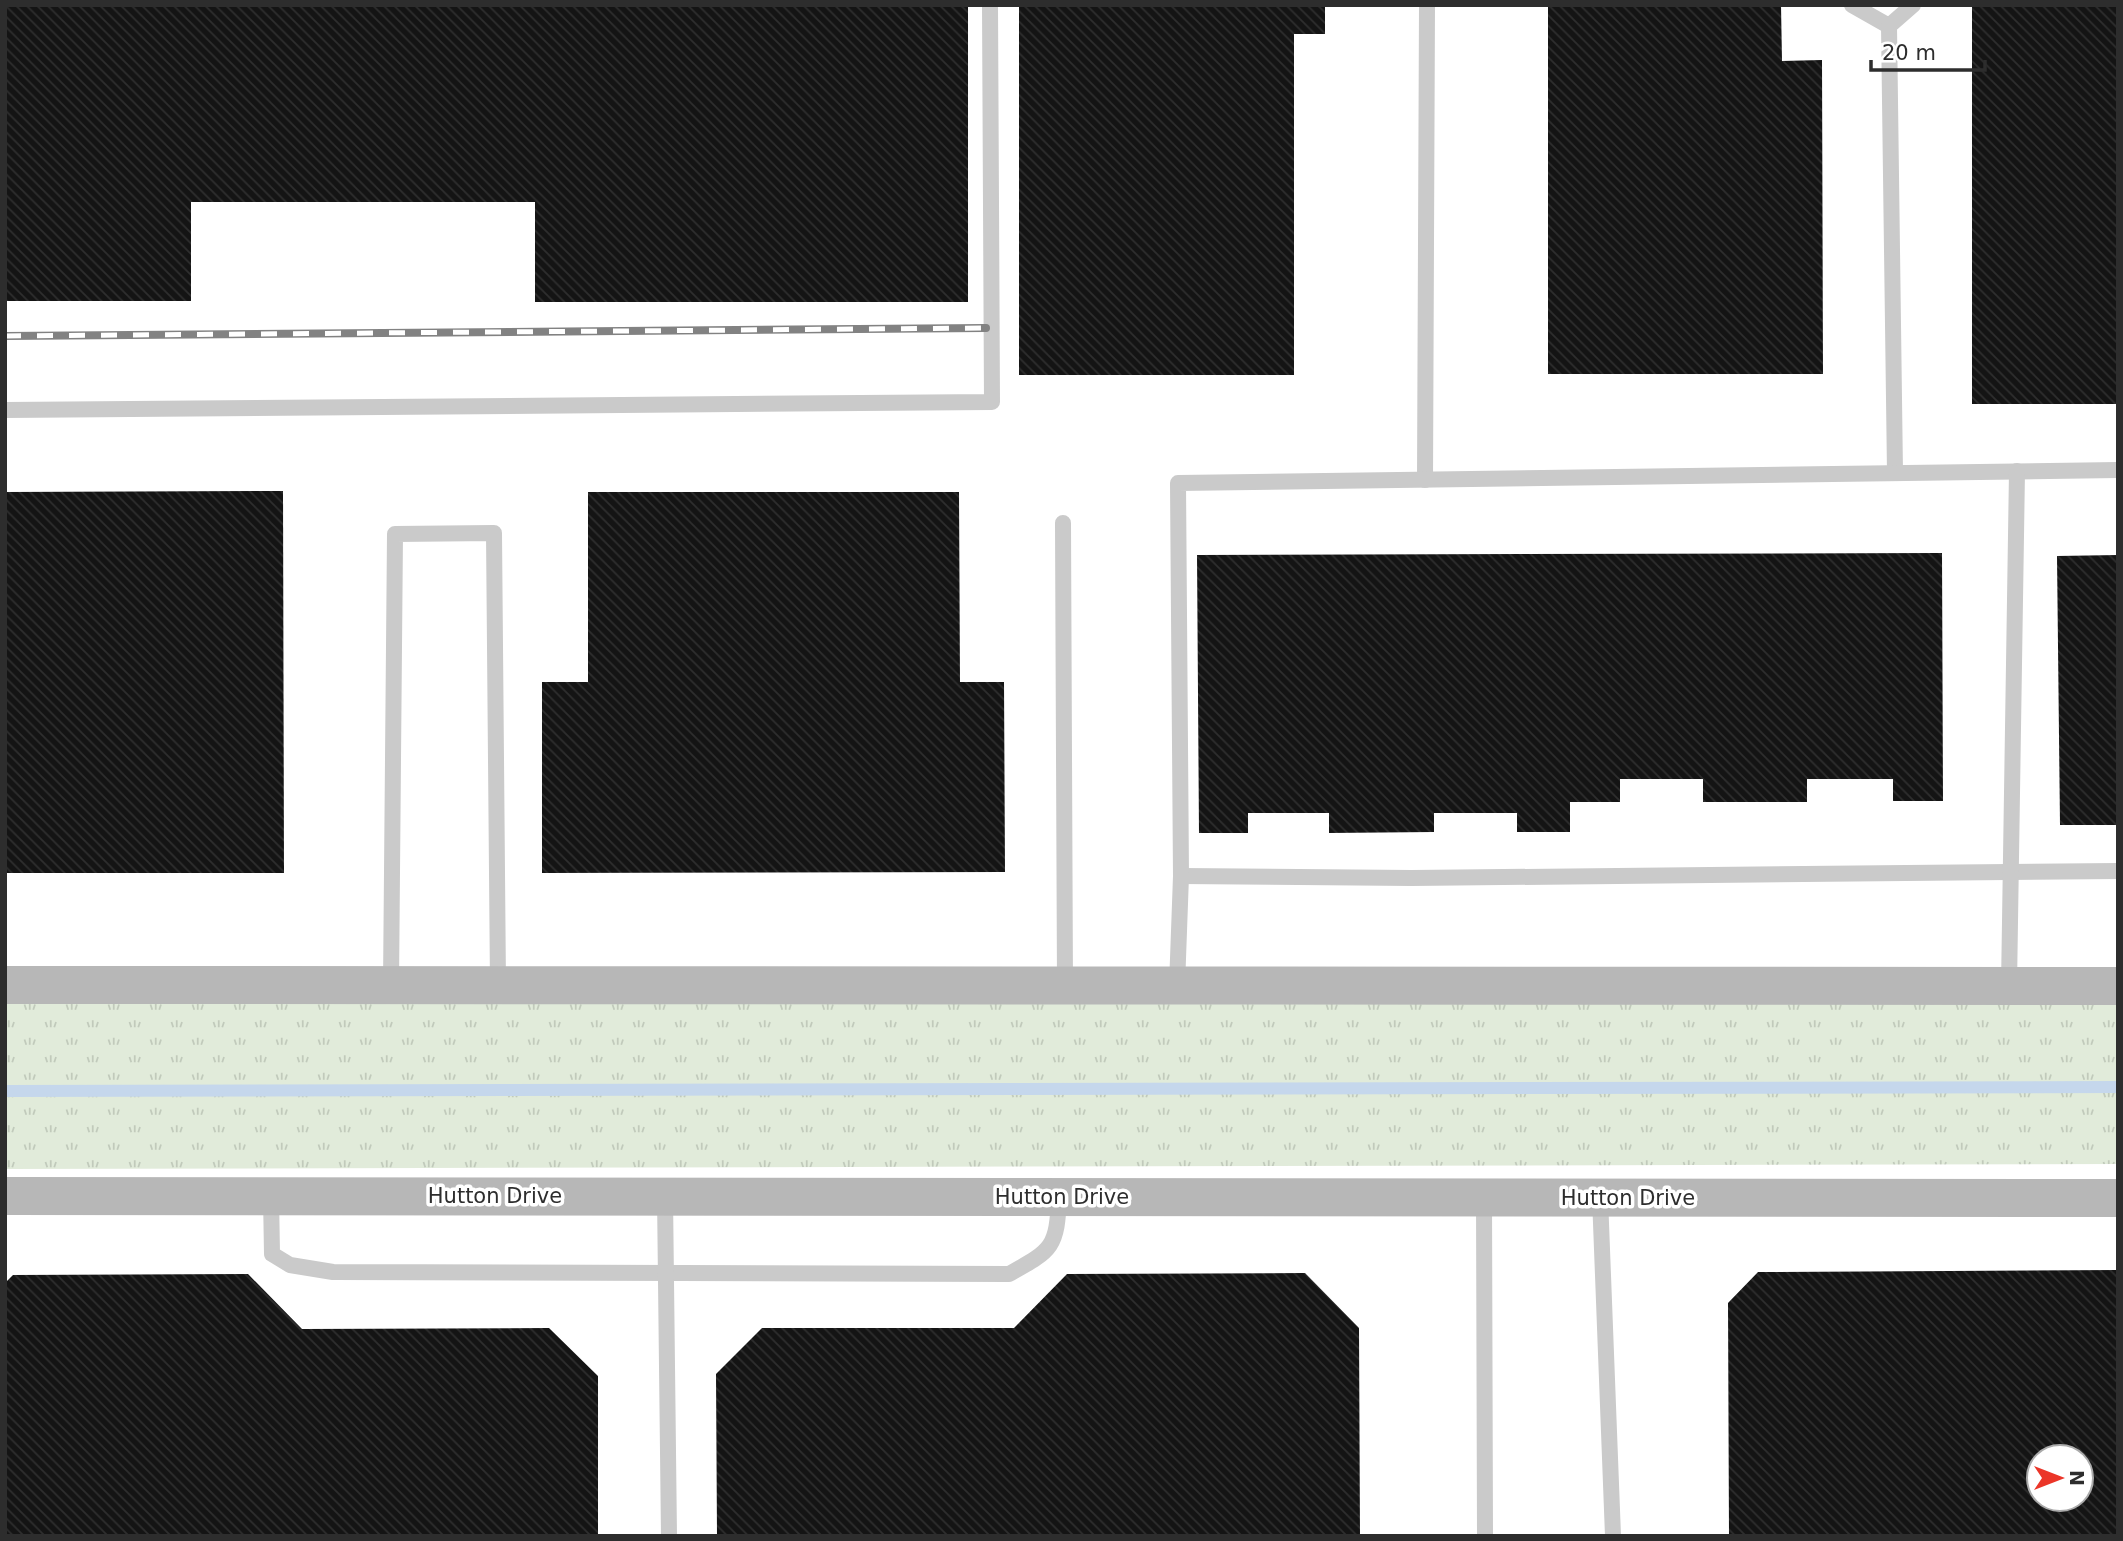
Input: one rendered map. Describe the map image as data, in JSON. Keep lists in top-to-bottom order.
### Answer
{
  "streets": {
    "street": ["Hutton Drive"]
  },
  "scale_bar": "20 m",
  "north": "right"
}
